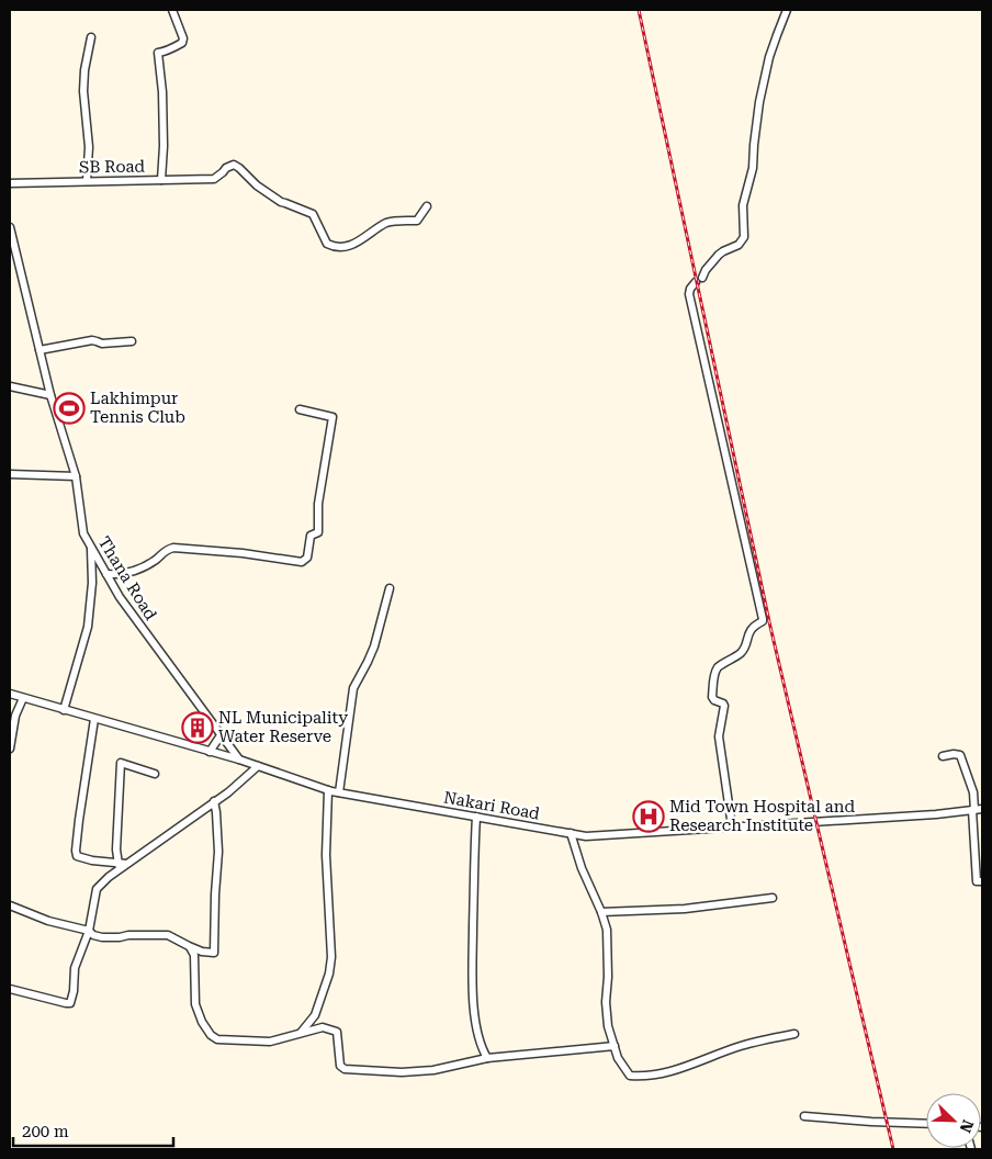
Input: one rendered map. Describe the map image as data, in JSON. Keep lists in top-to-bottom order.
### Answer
{
  "streets": {
    "street": ["SB Road", "Thana Road", "Nakari Road"]
  },
  "crossings": [
    ["Thana Road", "Nakari Road"]
  ],
  "places": {
    "sports": ["Lakhimpur Tennis Club"],
    "building": ["NL Municipality Water Reserve"],
    "hospital": ["Mid Town Hospital and Research Institute"]
  },
  "scale_bar": "200 m",
  "north": "bottom right"
}
